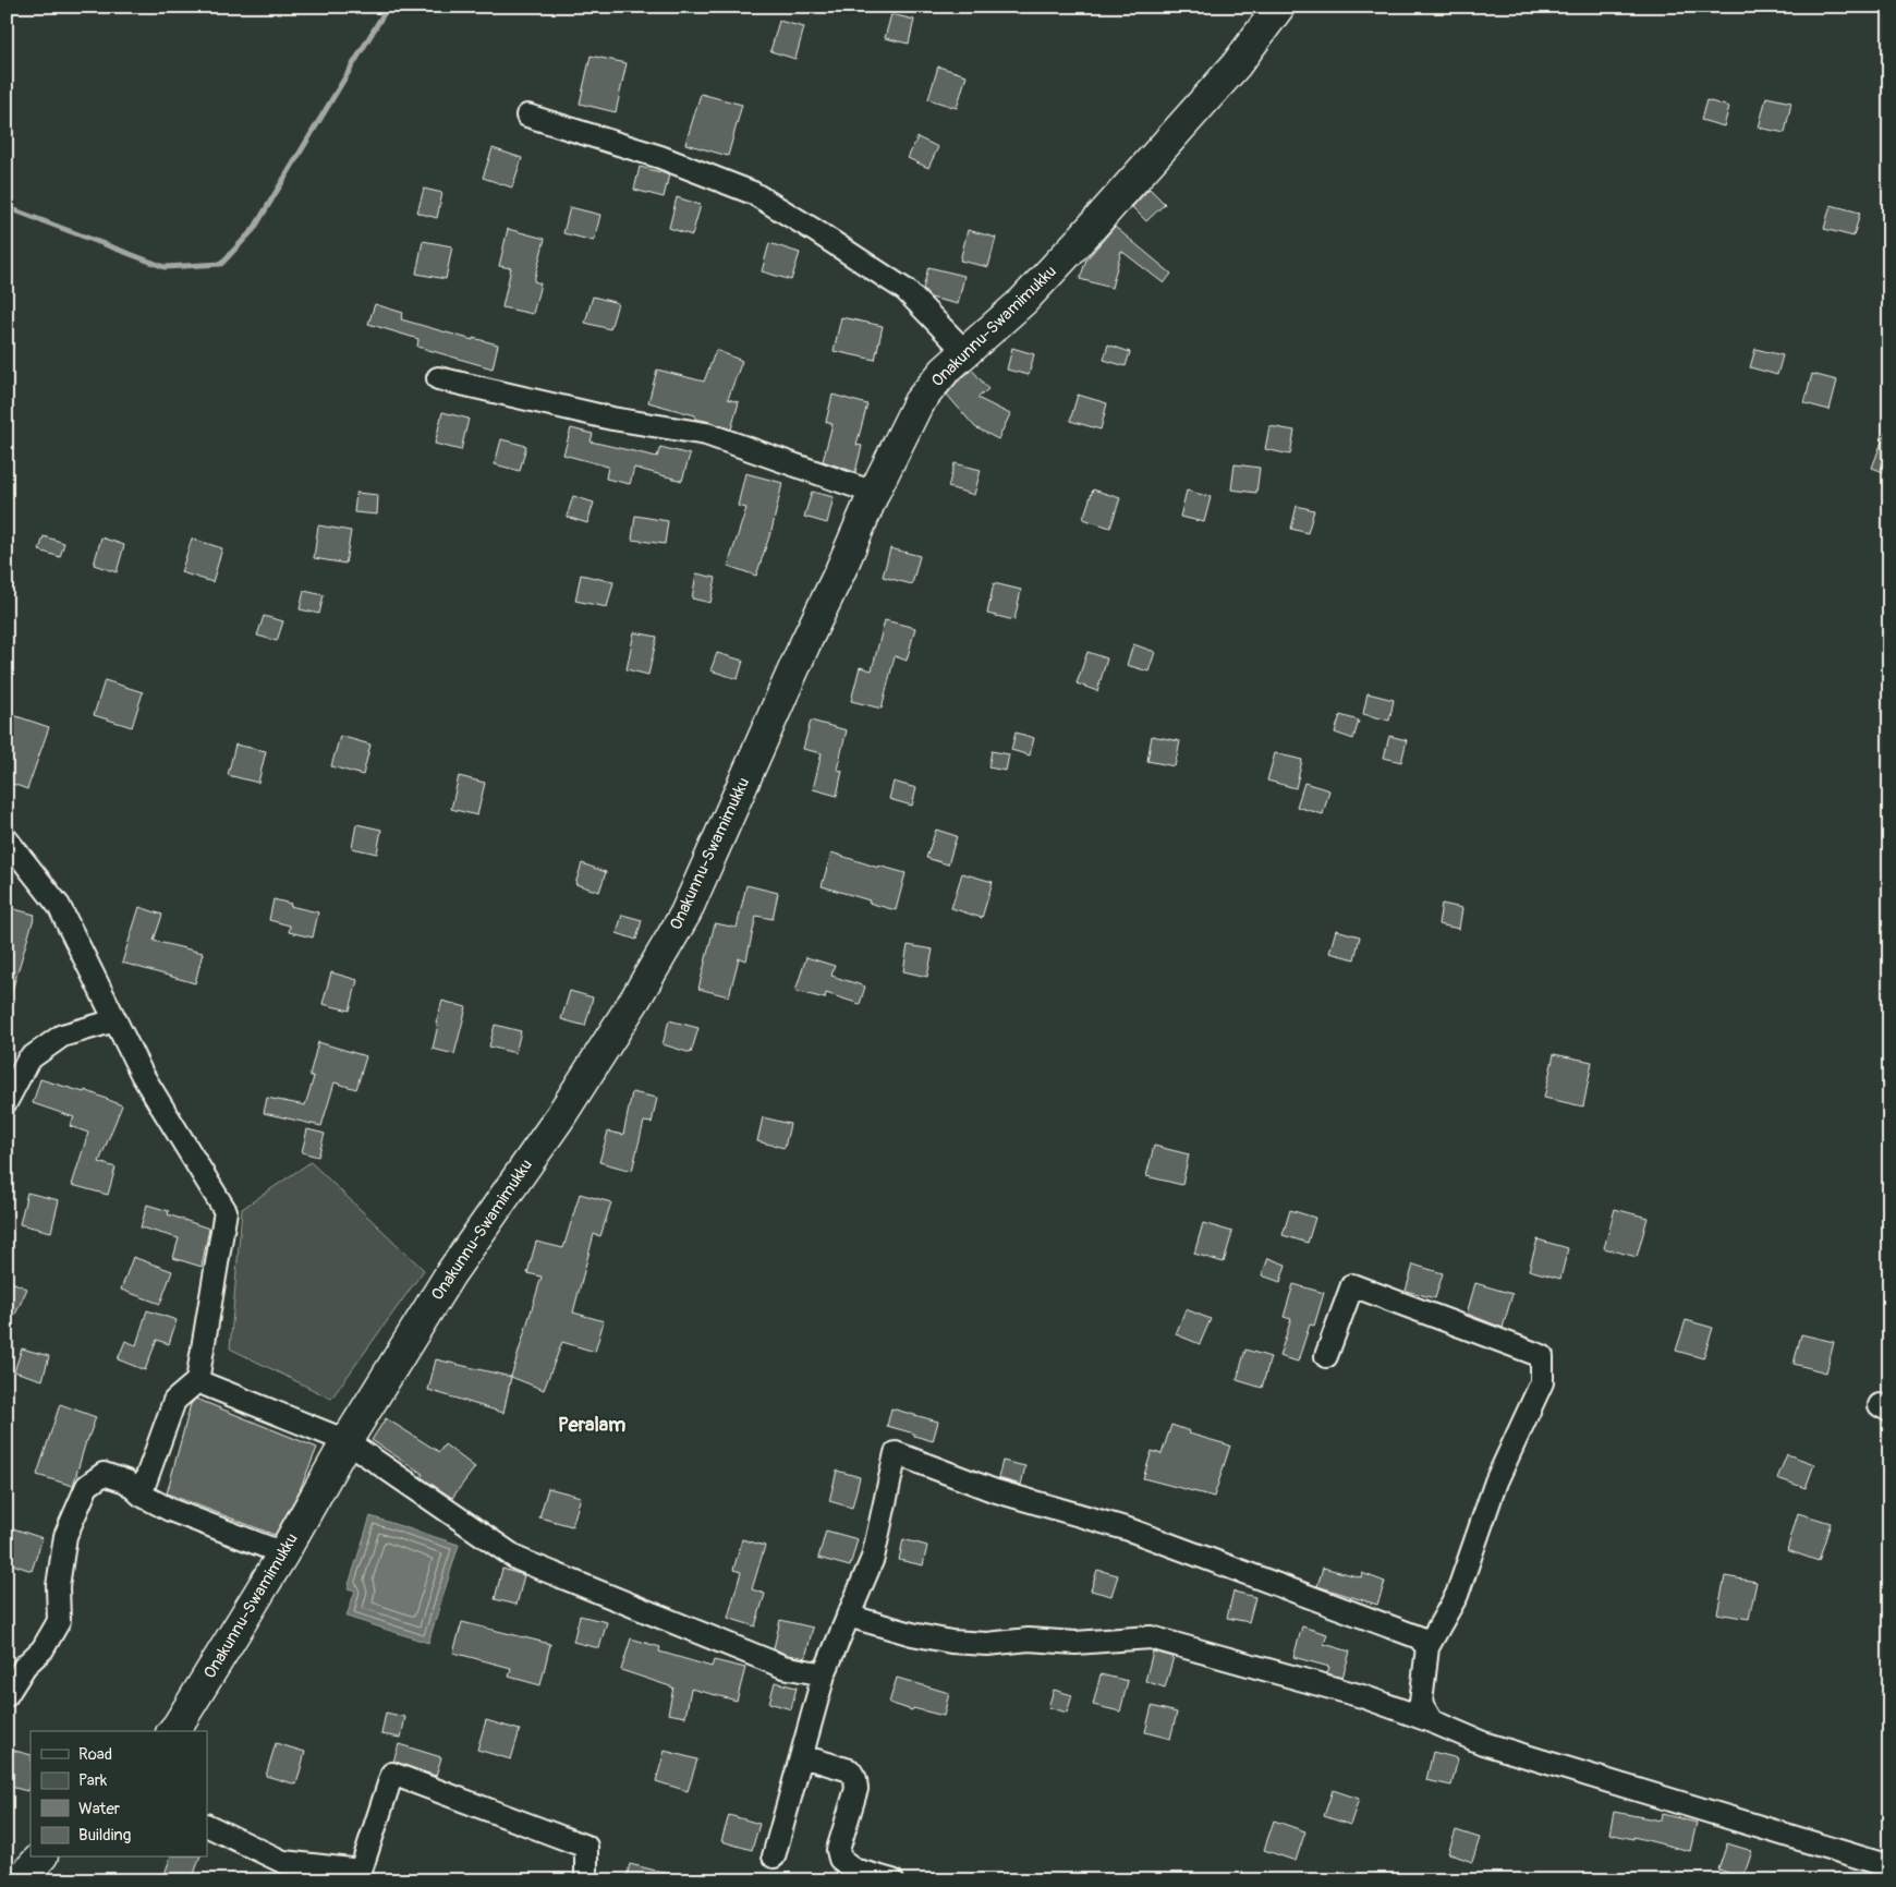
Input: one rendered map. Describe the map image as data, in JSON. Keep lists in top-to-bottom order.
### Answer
{
  "streets": {
    "street": ["Onakunnu-Swamimukku"]
  },
  "districts": ["Peralam"],
  "legend": [
    "Road",
    "Park",
    "Water",
    "Building"
  ]
}
